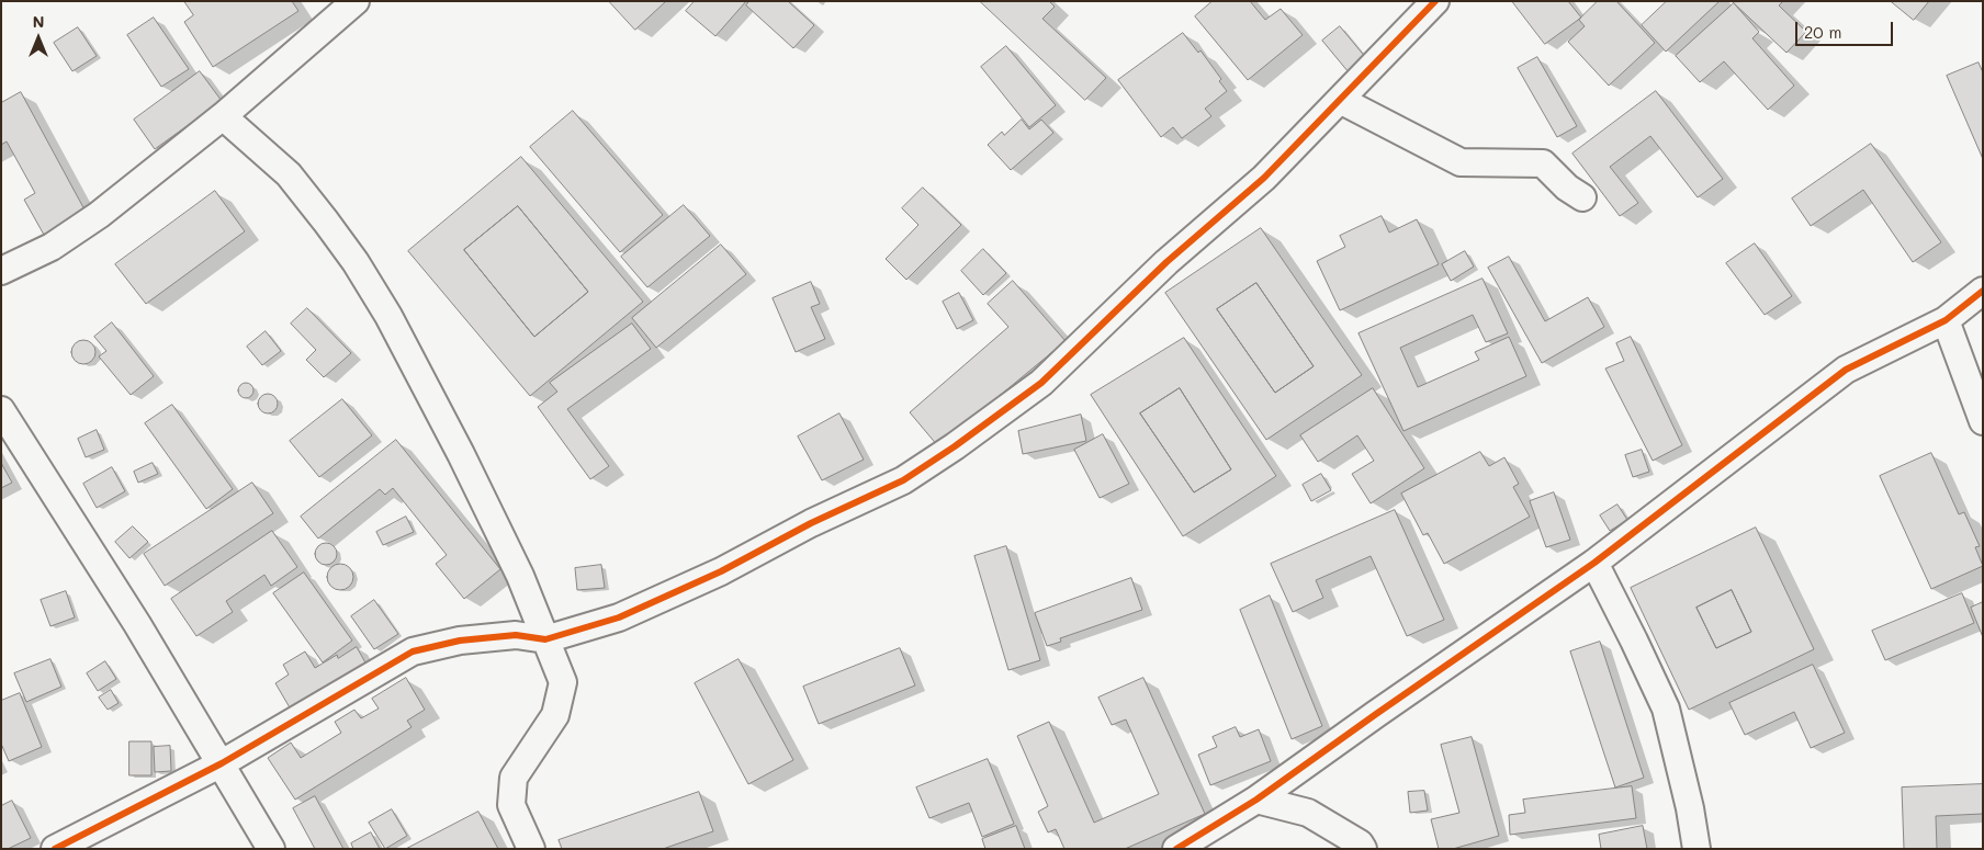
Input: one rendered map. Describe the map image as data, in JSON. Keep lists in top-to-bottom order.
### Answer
{
  "scale_bar": "20 m",
  "north": "top"
}
